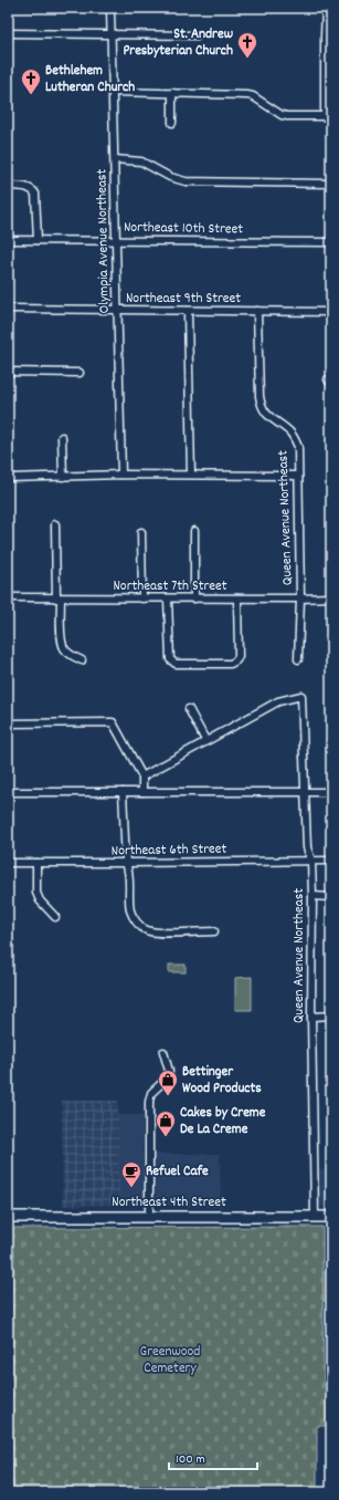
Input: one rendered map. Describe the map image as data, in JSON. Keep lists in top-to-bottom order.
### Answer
{
  "streets": {
    "main road": ["Northeast 4th Street"],
    "street": [
      "Northeast 10th Street",
      "Olympia Avenue Northeast",
      "Northeast 9th Street",
      "Queen Avenue Northeast",
      "Northeast 7th Street",
      "Northeast 6th Street"
    ]
  },
  "crossings": [
    ["Northeast 10th Street", "Olympia Avenue Northeast"],
    ["Olympia Avenue Northeast", "Northeast 9th Street"],
    ["Northeast 9th Street", "Queen Avenue Northeast"],
    ["Queen Avenue Northeast", "Northeast 7th Street"],
    ["Queen Avenue Northeast", "Northeast 6th Street"],
    ["Queen Avenue Northeast", "Northeast 4th Street"]
  ],
  "parks": ["Greenwood Cemetery"],
  "places": {
    "church": ["St. Andrew Presbyterian Church", "Bethlehem Lutheran Church"],
    "shop": ["Bettinger Wood Products", "Cakes by Creme De La Creme"],
    "cafe": ["Refuel Cafe"]
  },
  "scale_bar": "100 m"
}
